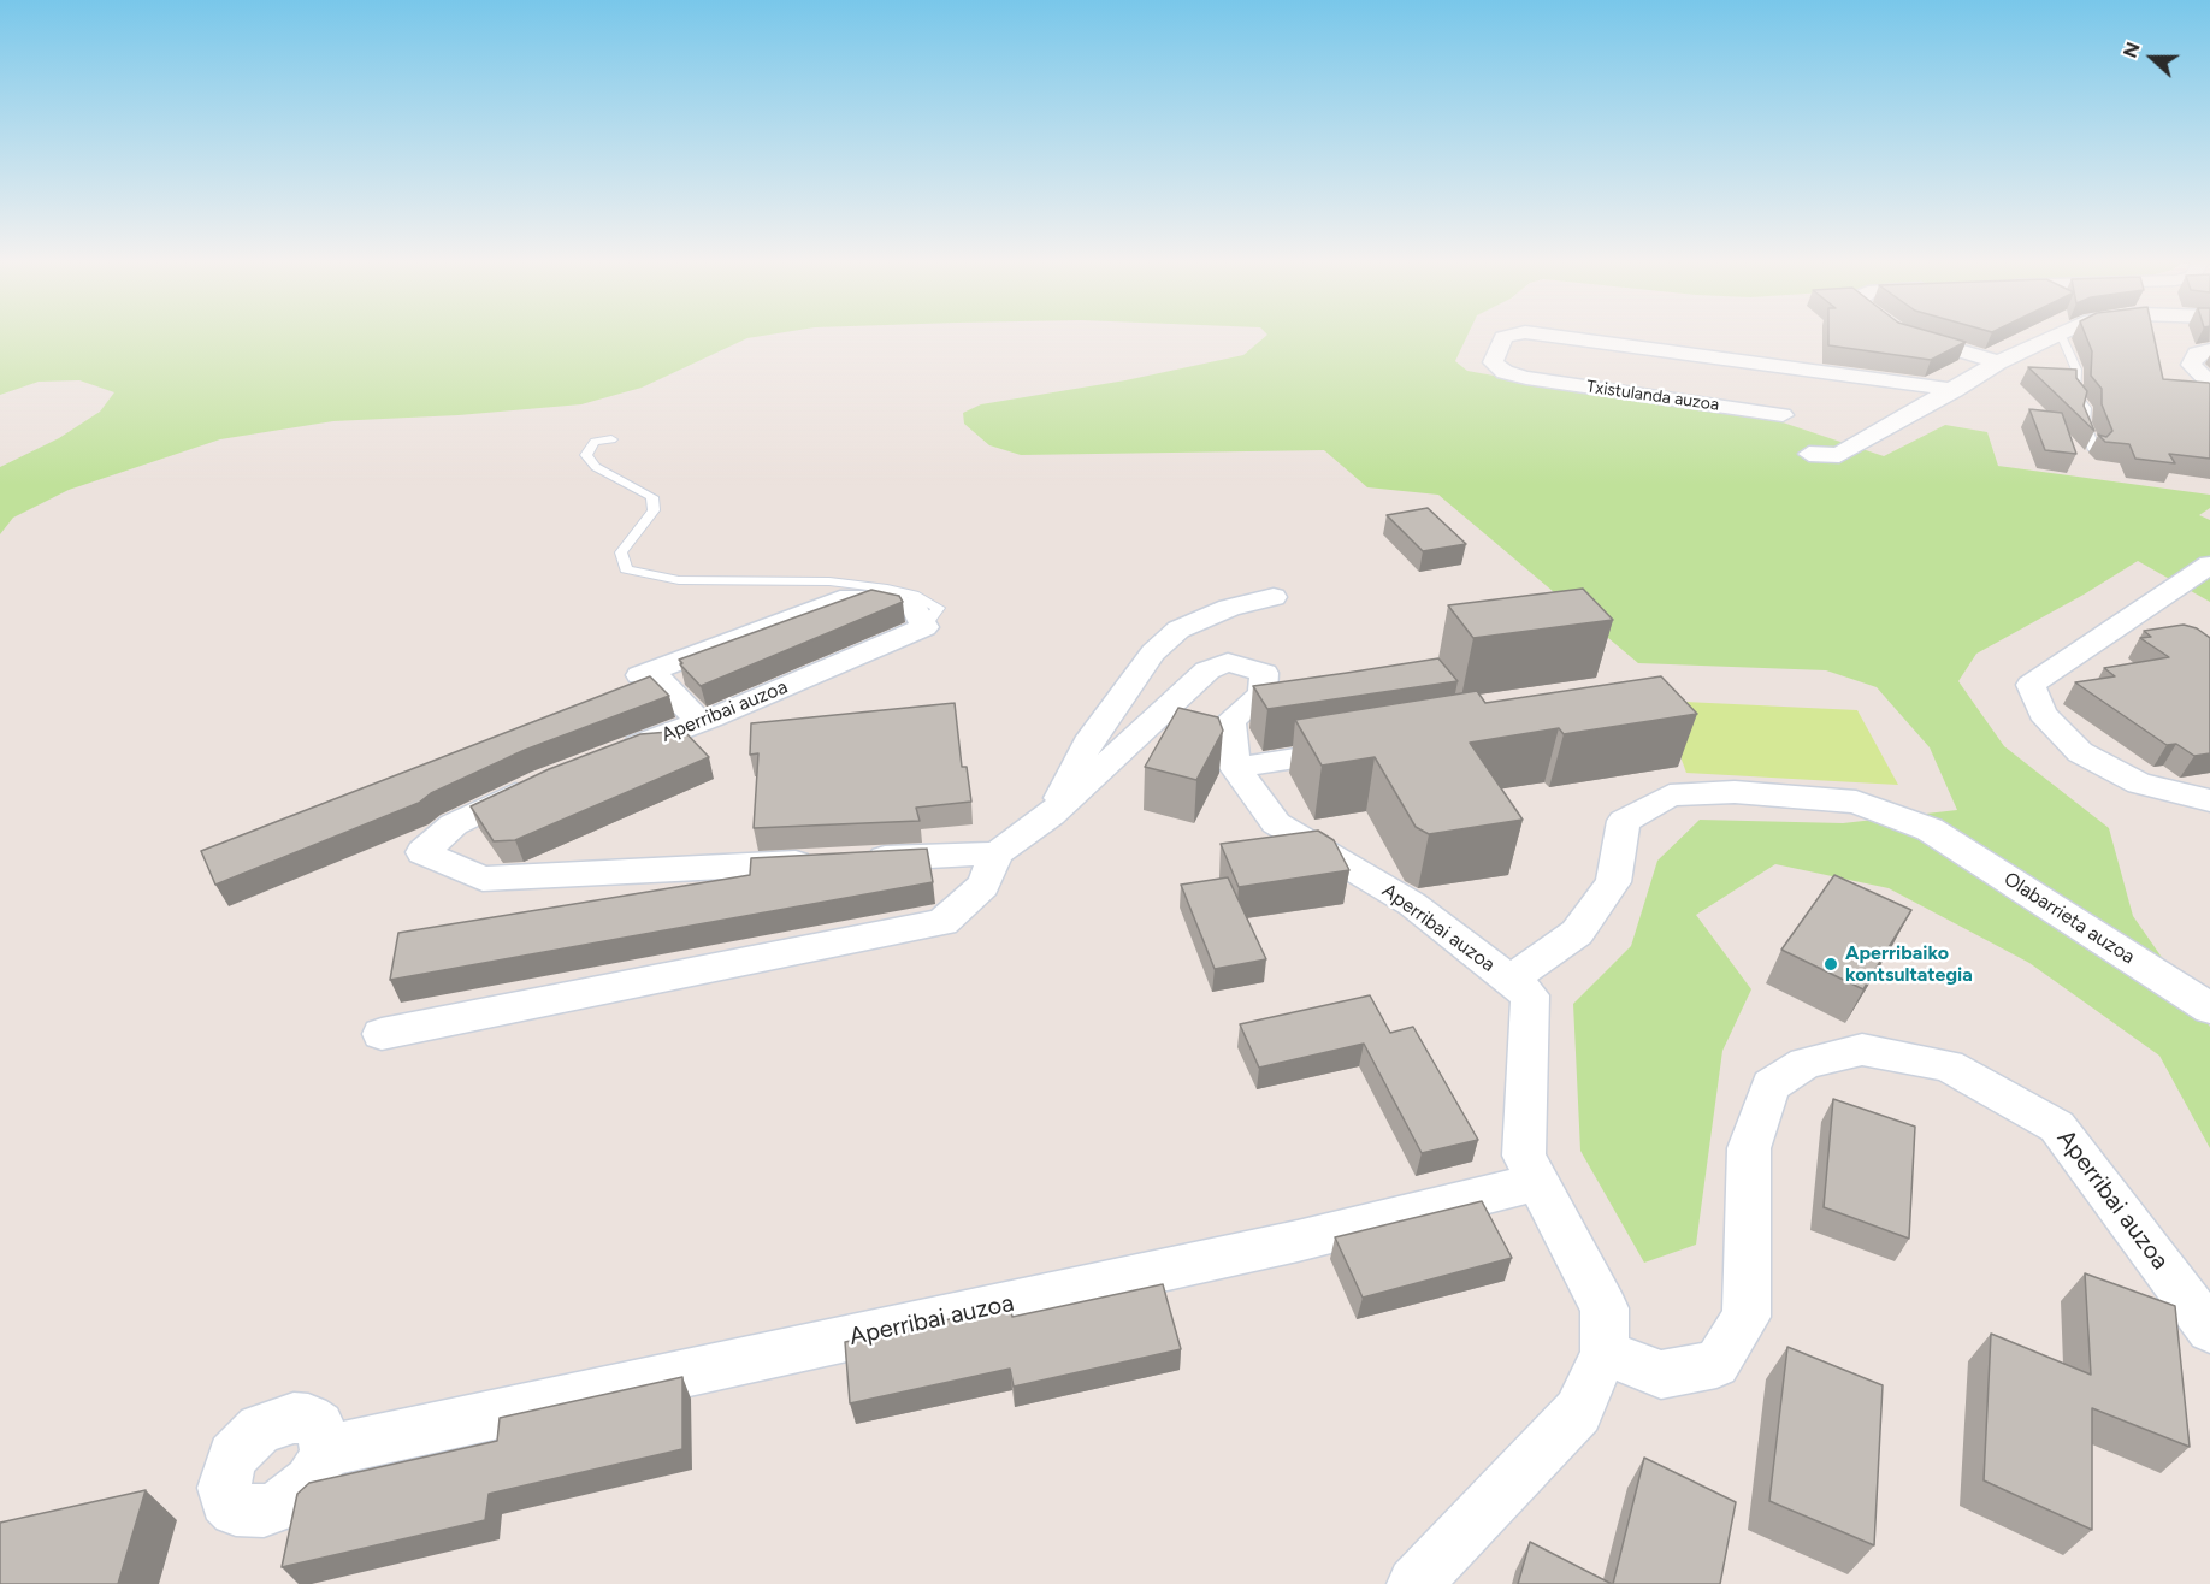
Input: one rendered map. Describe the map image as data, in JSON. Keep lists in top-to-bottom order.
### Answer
{
  "streets": {
    "street": ["Txistulanda auzoa", "Aperribai auzoa", "Olabarrieta auzoa"]
  },
  "crossings": [
    ["Aperribai auzoa", "Olabarrieta auzoa"]
  ],
  "places": ["Aperribaiko kontsultategia"],
  "north": "left"
}
